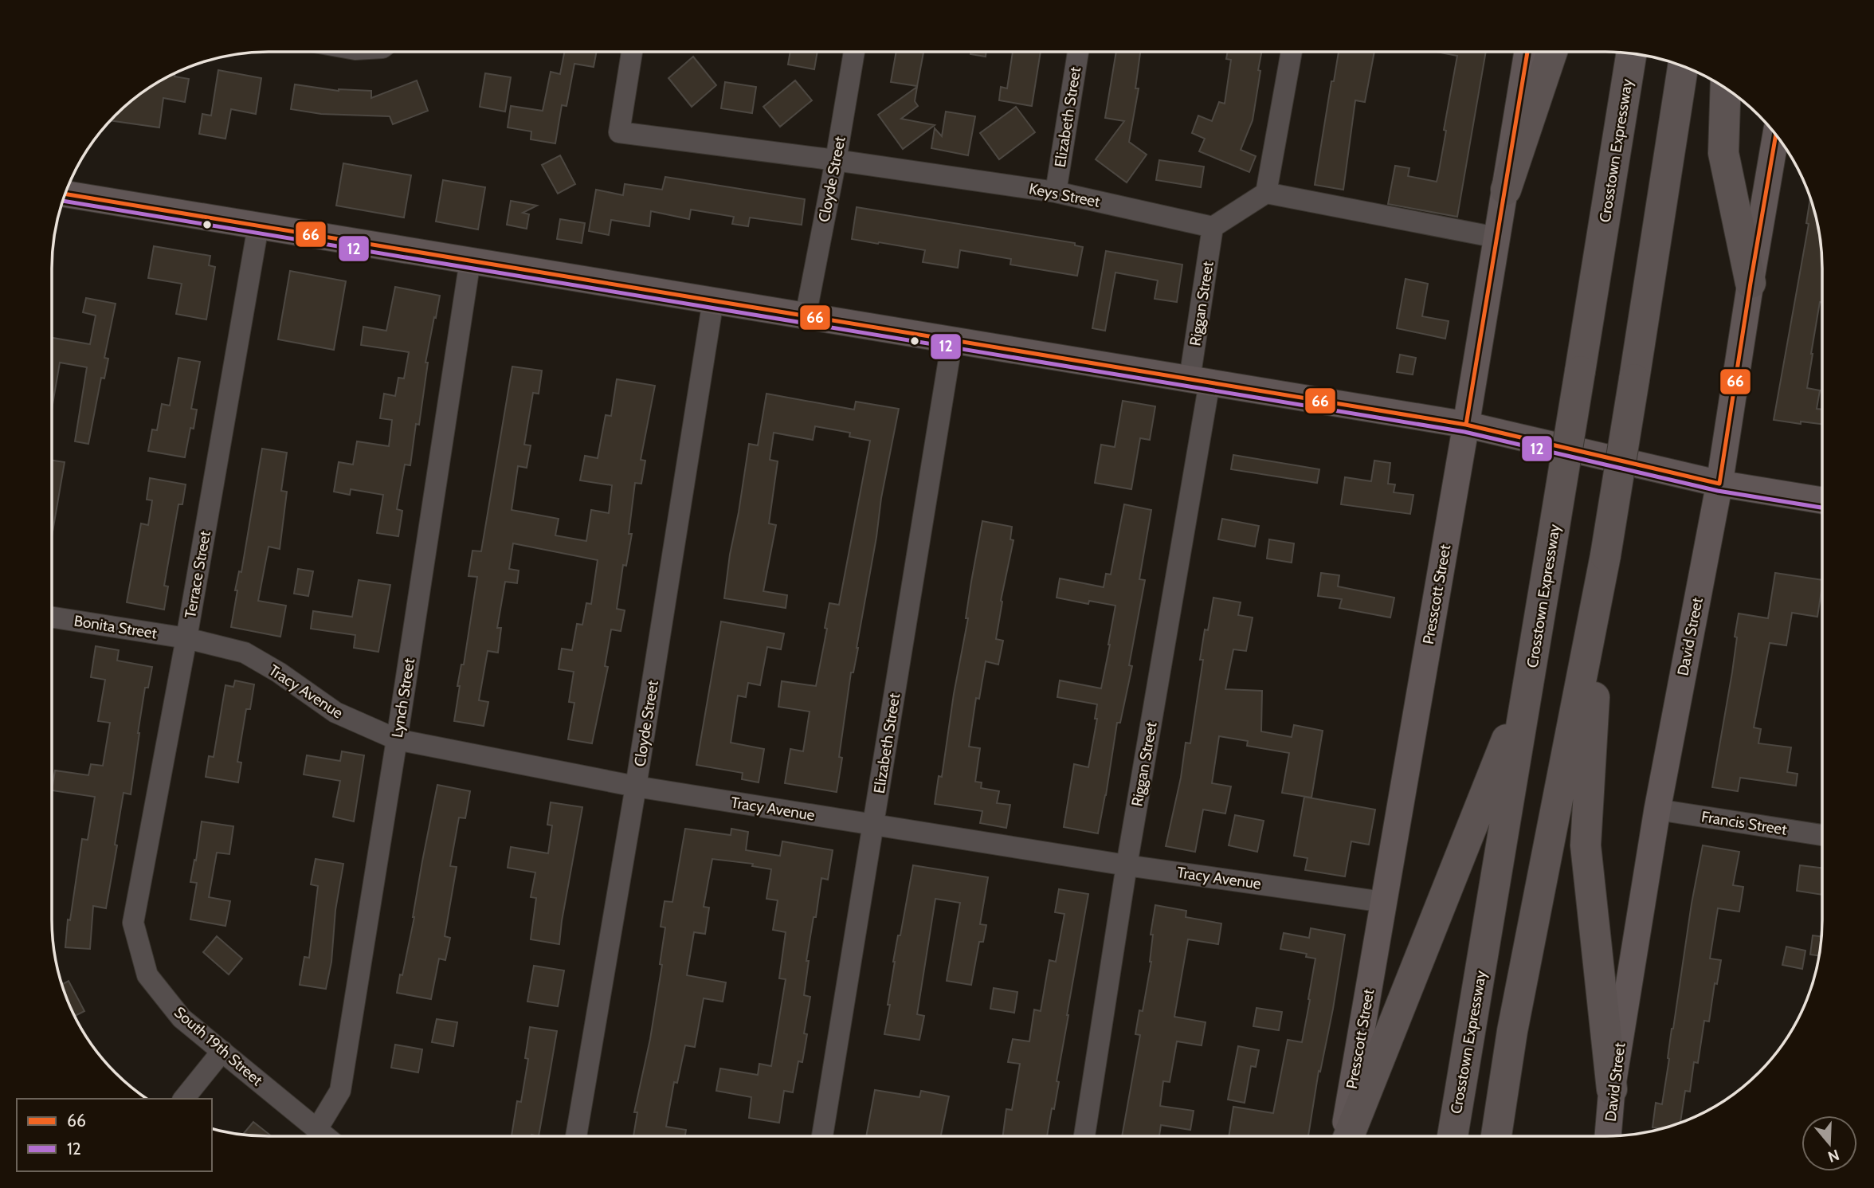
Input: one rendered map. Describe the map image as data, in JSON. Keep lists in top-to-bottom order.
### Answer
{
  "streets": {
    "highway": ["Crosstown Expressway"],
    "main road": ["Presscott Street", "David Street"],
    "street": [
      "Elizabeth Street",
      "Cloyde Street",
      "Keys Street",
      "Riggan Street",
      "Terrace Street",
      "Bonita Street",
      "Tracy Avenue",
      "Lynch Street",
      "Francis Street",
      "South 19th Street"
    ]
  },
  "crossings": [
    ["Elizabeth Street", "Keys Street"],
    ["Elizabeth Street", "Tracy Avenue"],
    ["Cloyde Street", "Keys Street"],
    ["Cloyde Street", "Tracy Avenue"],
    ["Keys Street", "Riggan Street"],
    ["Riggan Street", "Tracy Avenue"],
    ["Terrace Street", "Bonita Street"],
    ["Terrace Street", "Tracy Avenue"],
    ["Terrace Street", "South 19th Street"],
    ["Presscott Street", "Tracy Avenue"],
    ["Bonita Street", "Tracy Avenue"],
    ["David Street", "Francis Street"],
    ["Tracy Avenue", "Lynch Street"],
    ["Lynch Street", "South 19th Street"]
  ],
  "lines": ["transit line 66", "transit line 12"],
  "legend": ["66", "12"],
  "north": "bottom"
}
